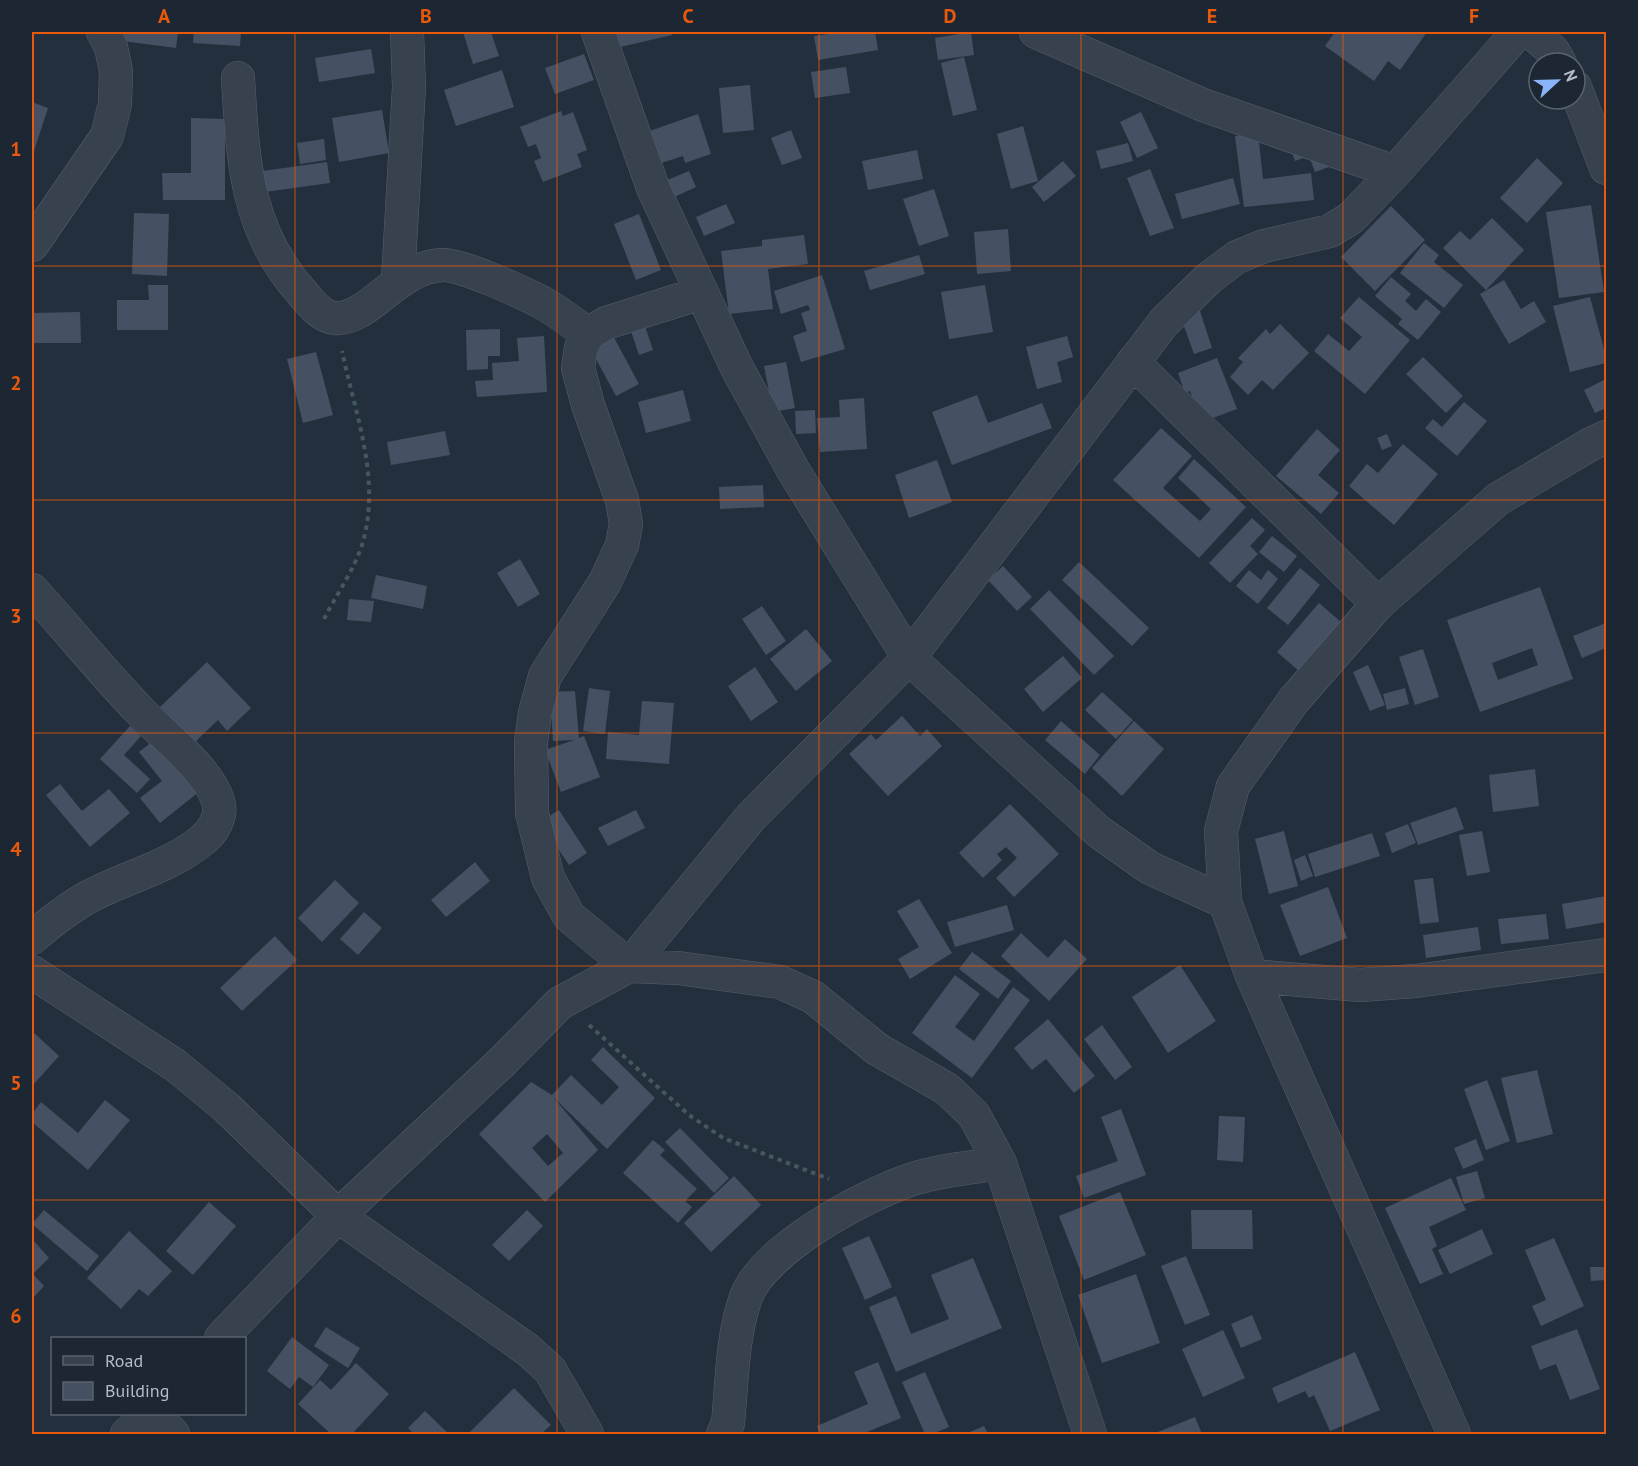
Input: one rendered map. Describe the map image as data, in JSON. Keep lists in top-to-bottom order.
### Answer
{
  "legend": ["Road", "Building"],
  "north": "right",
  "grid": {
    "columns": [
      "A",
      "B",
      "C",
      "D",
      "E",
      "F"
    ],
    "rows": [
      "1",
      "2",
      "3",
      "4",
      "5",
      "6"
    ]
  }
}
